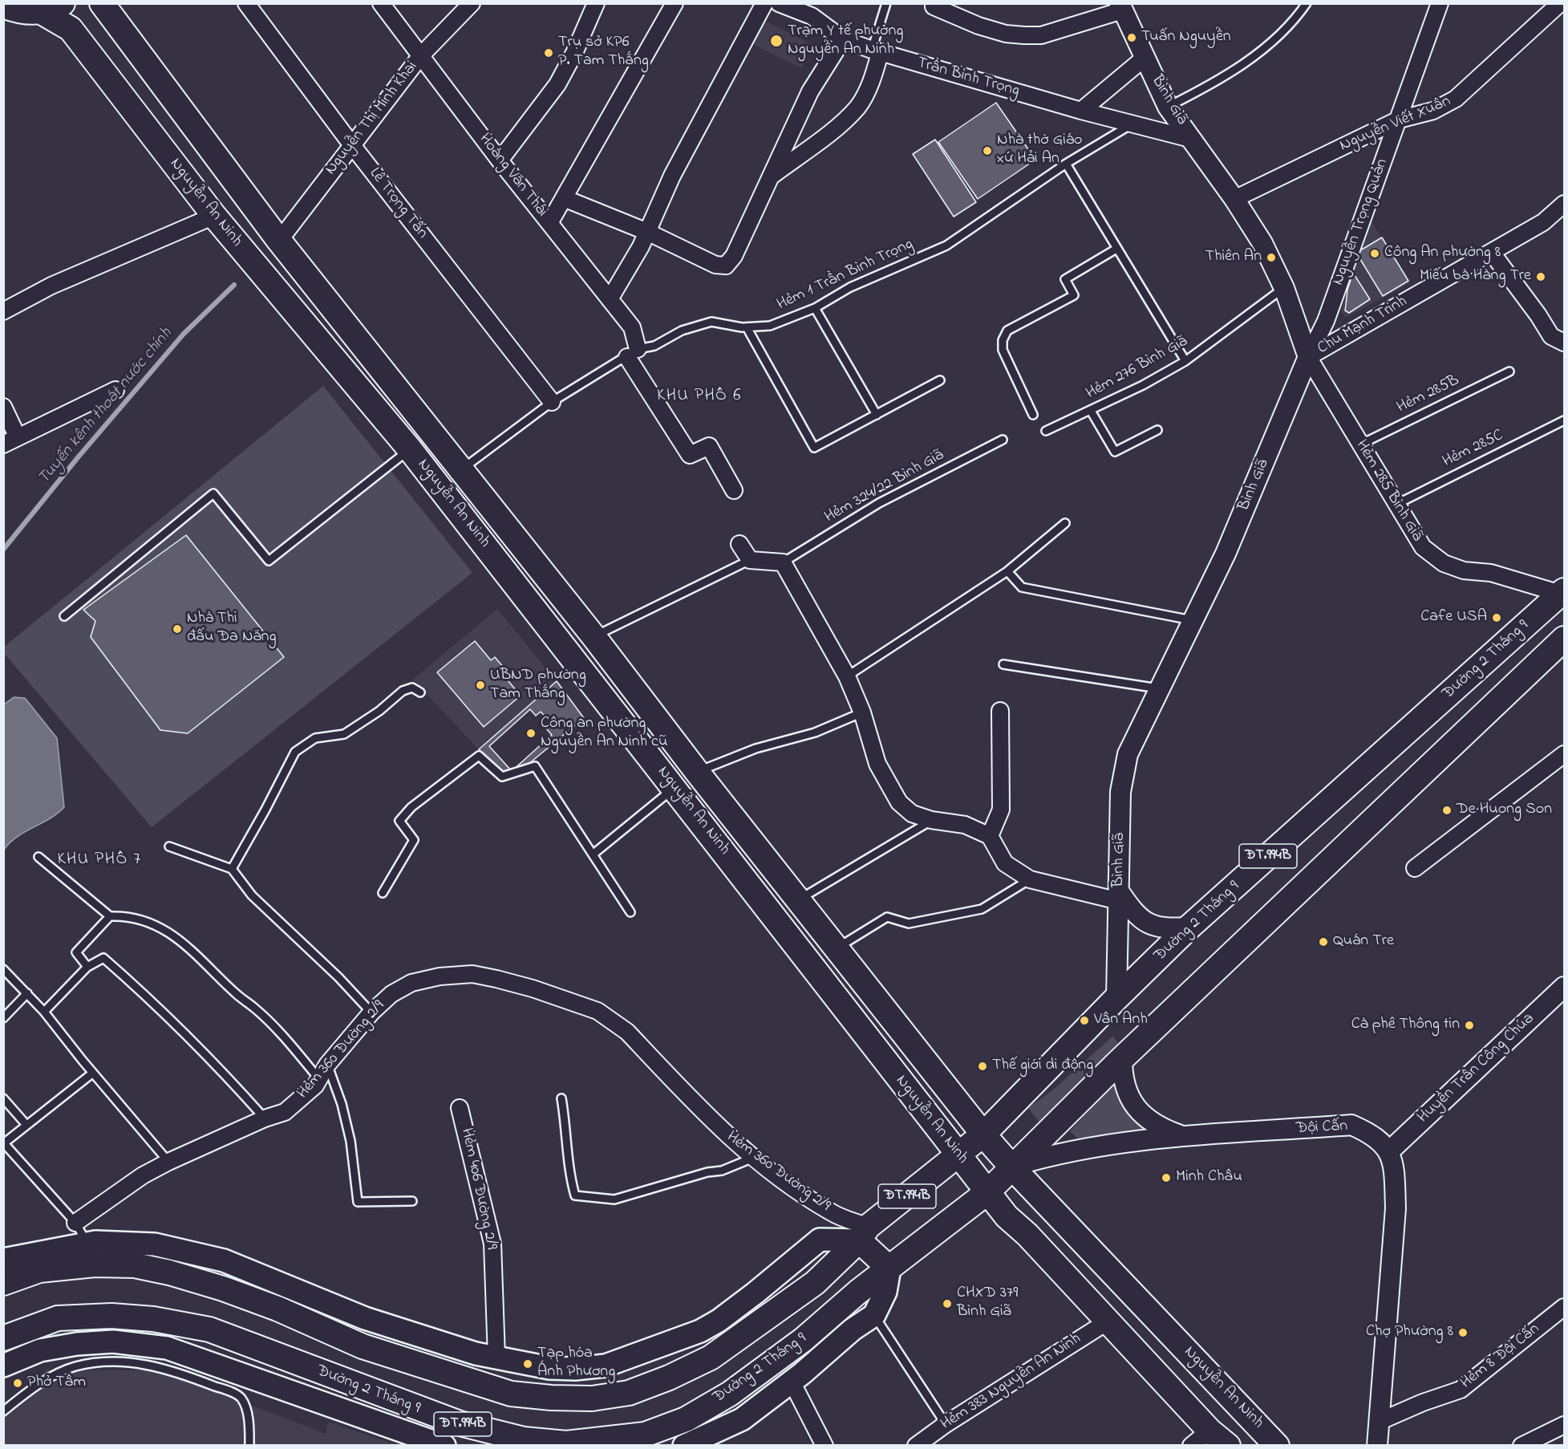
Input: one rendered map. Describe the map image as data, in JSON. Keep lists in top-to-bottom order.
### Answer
{
  "streets": {
    "main road": ["Nguyễn An Ninh", "Đường 2 Tháng 9", "ĐT.994B"],
    "street": [
      "Trần Bình Trọng",
      "Bình Giã",
      "Nguyễn Thị Minh Khai",
      "Nguyễn Viết Xuân",
      "Hoàng Văn Thái",
      "Lê Trọng Tấn",
      "Nguyễn Trọng Quản",
      "Chu Mạnh Trinh",
      "Hẻm 285 Bình Giã",
      "Hẻm 360 Đường 2/9",
      "Huyền Trân Công Chúa",
      "Đội Cấn",
      "Hẻm 406 Đường 2/9",
      "Hẻm 8 Đội Cấn",
      "Hẻm 383 Nguyễn An Ninh"
    ],
    "lane": [
      "Hẻm 1 Trần Bình Trọng",
      "Hẻm 276 Bình Giã",
      "Hẻm 285B",
      "Hẻm 285C",
      "Hẻm 324/22 Bình Giã"
    ]
  },
  "crossings": [
    ["Trần Bình Trọng", "Bình Giã"],
    ["Trần Bình Trọng", "Hẻm 1 Trần Bình Trọng"],
    ["Bình Giã", "Nguyễn Viết Xuân"],
    ["Bình Giã", "Nguyễn Trọng Quản"],
    ["Bình Giã", "Chu Mạnh Trinh"],
    ["Bình Giã", "Hẻm 276 Bình Giã"],
    ["Bình Giã", "Hẻm 285 Bình Giã"],
    ["Bình Giã", "Đường 2 Tháng 9"],
    ["Nguyễn Thị Minh Khai", "Hoàng Văn Thái"],
    ["Nguyễn Thị Minh Khai", "Nguyễn An Ninh"],
    ["Nguyễn Thị Minh Khai", "Lê Trọng Tấn"],
    ["Nguyễn Viết Xuân", "Nguyễn Trọng Quản"],
    ["Hoàng Văn Thái", "Hẻm 1 Trần Bình Trọng"],
    ["Nguyễn An Ninh", "Hẻm 1 Trần Bình Trọng"],
    ["Nguyễn An Ninh", "Đường 2 Tháng 9"],
    ["Nguyễn An Ninh", "Đội Cấn"],
    ["Nguyễn An Ninh", "Hẻm 383 Nguyễn An Ninh"],
    ["Lê Trọng Tấn", "Hẻm 1 Trần Bình Trọng"],
    ["Nguyễn Trọng Quản", "Chu Mạnh Trinh"],
    ["Nguyễn Trọng Quản", "Hẻm 285 Bình Giã"],
    ["Chu Mạnh Trinh", "Hẻm 285 Bình Giã"],
    ["Hẻm 285B", "Hẻm 285 Bình Giã"],
    ["Hẻm 285C", "Hẻm 285 Bình Giã"],
    ["Hẻm 285 Bình Giã", "Đường 2 Tháng 9"],
    ["Đường 2 Tháng 9", "Hẻm 360 Đường 2/9"],
    ["Đường 2 Tháng 9", "Đội Cấn"],
    ["Huyền Trân Công Chúa", "Đội Cấn"]
  ],
  "districts": ["KHU PHỐ 6", "KHU PHỐ 7"],
  "water": ["Tuyến kênh thoát nước chính"],
  "places": [
    "Tuấn Nguyễn",
    "Trạm Y tế phường Nguyễn An Ninh",
    "Trụ sở KP6 P. Tam Thắng",
    "Nhà thờ Giáo xứ Hải An",
    "Công An phường 8",
    "Thiên An",
    "Miếu bà Hàng Tre",
    "Cafe USA",
    "Nhà Thi đấu Đa Năng",
    "UBND phường Tam Thắng",
    "Công an phường Nguyễn An Ninh cũ",
    "De Huong Son",
    "Quán Tre",
    "Vân Anh",
    "Cà phê Thông tin",
    "Thế giới di động",
    "Minh Châu",
    "CHXD 379 Bình Giã",
    "Chợ Phường 8",
    "Tạp hóa Ánh Phương",
    "Phở Tâm"
  ]
}
